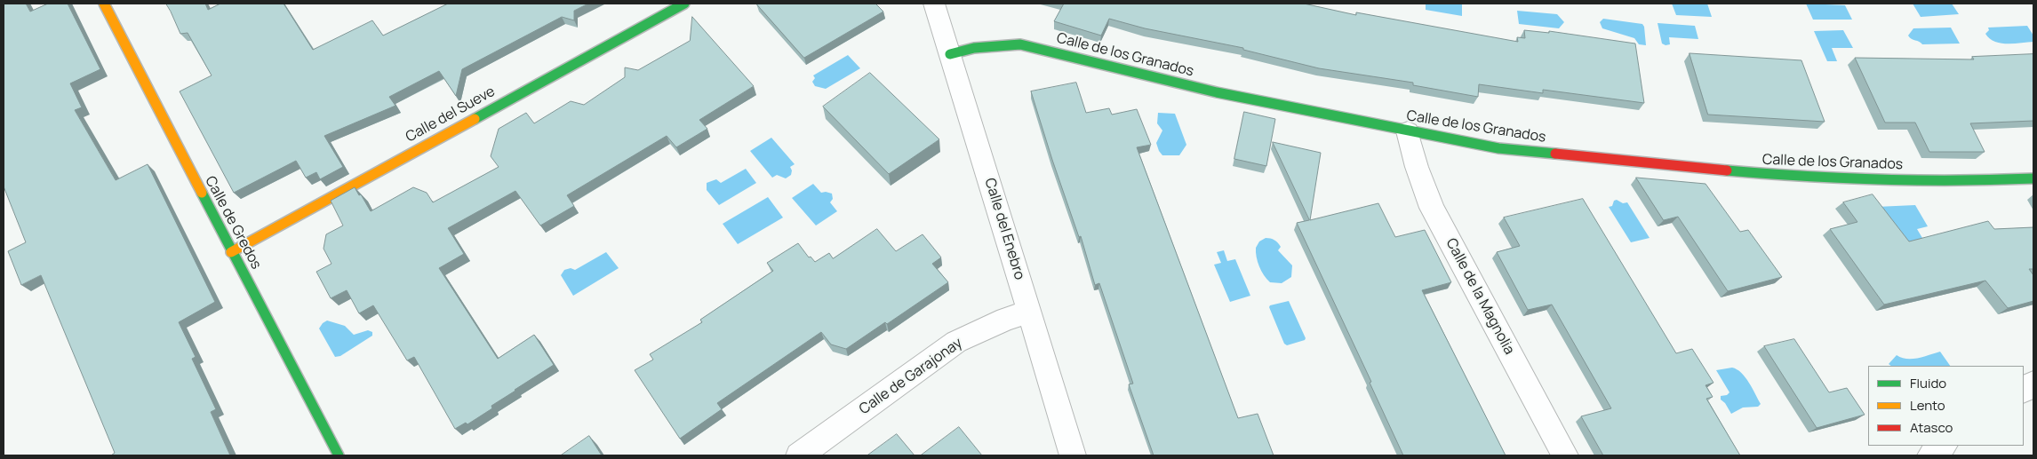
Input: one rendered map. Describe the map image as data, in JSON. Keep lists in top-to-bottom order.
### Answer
{
  "streets": {
    "street": [
      "Calle de los Granados",
      "Calle del Sueve",
      "Calle de Gredos",
      "Calle del Enebro",
      "Calle de la Magnolia",
      "Calle de Garajonay"
    ]
  },
  "crossings": [
    ["Calle de los Granados", "Calle del Enebro"],
    ["Calle de los Granados", "Calle de la Magnolia"],
    ["Calle del Sueve", "Calle de Gredos"],
    ["Calle del Enebro", "Calle de Garajonay"]
  ],
  "legend": ["Fluido", "Lento", "Atasco"]
}
